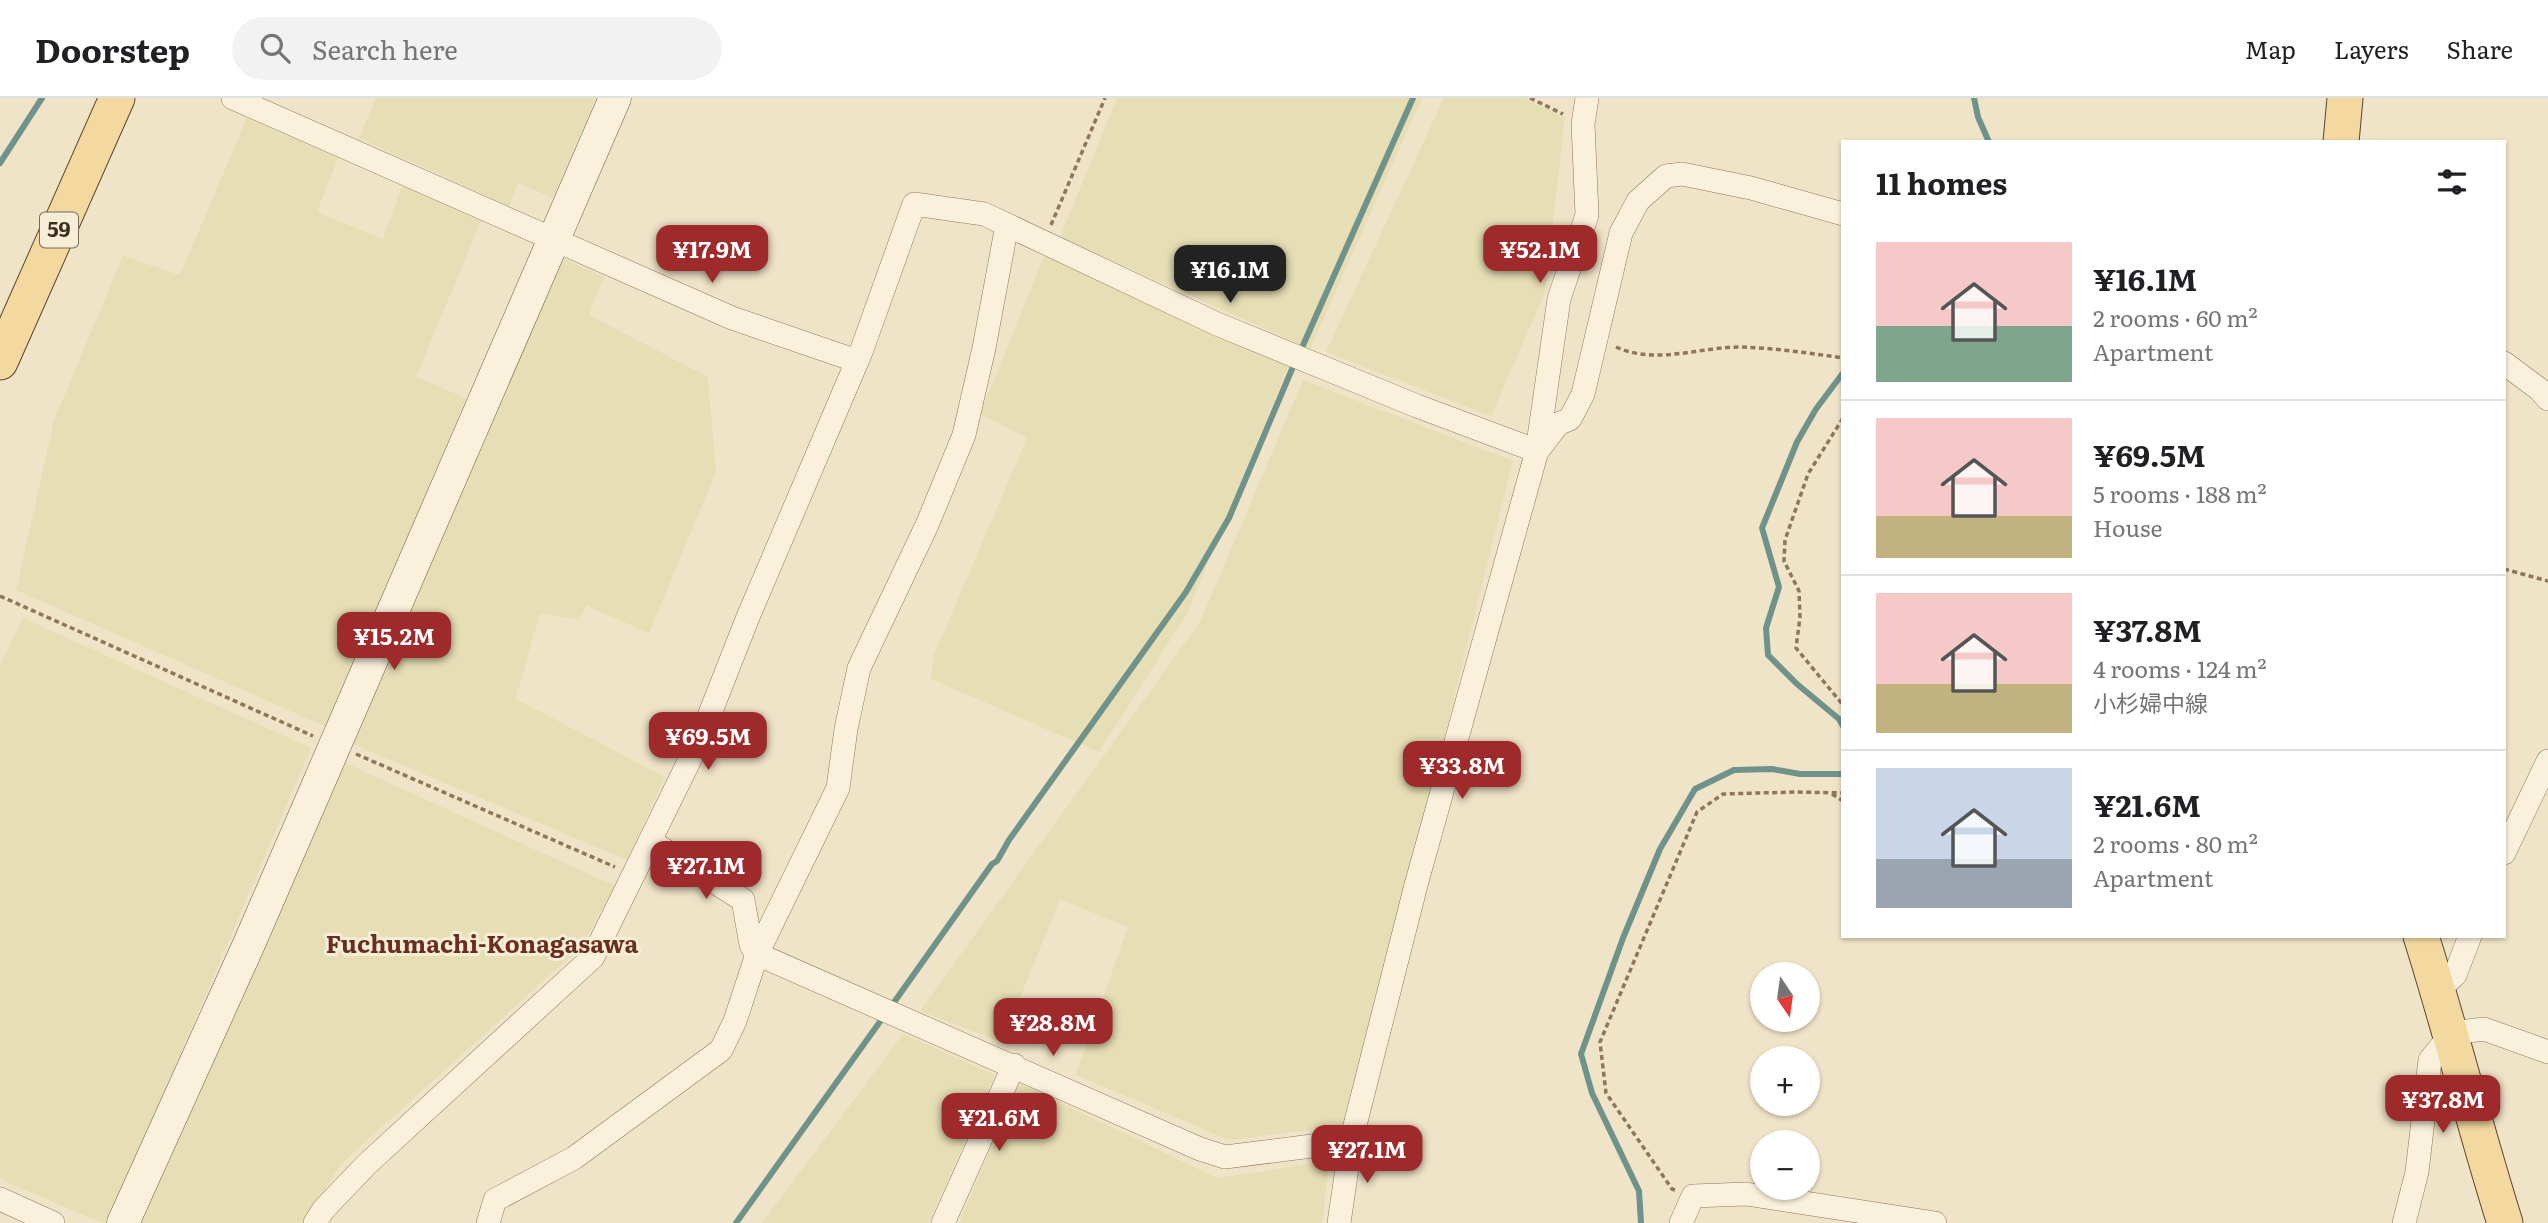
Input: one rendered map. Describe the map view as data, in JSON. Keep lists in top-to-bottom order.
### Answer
{
  "streets": {
    "main road": ["59"]
  },
  "districts": ["Fuchumachi-Konagasawa"],
  "north": "bottom",
  "page": {
    "header": "Doorstep",
    "search": "Search here",
    "nav": ["Map", "Layers", "Share"],
    "heading": "11 homes",
    "list": [
      {
        "name": "¥16.1M",
        "note": "2 rooms · 60 m² · Apartment"
      },
      {
        "name": "¥69.5M",
        "note": "5 rooms · 188 m² · House"
      },
      {
        "name": "¥37.8M",
        "note": "4 rooms · 124 m² · 小杉婦中線"
      },
      {
        "name": "¥21.6M",
        "note": "2 rooms · 80 m² · Apartment"
      }
    ],
    "price": [
      "¥17.9M",
      "¥52.1M",
      "¥16.1M",
      "¥15.2M",
      "¥69.5M",
      "¥33.8M",
      "¥27.1M",
      "¥28.8M",
      "¥37.8M",
      "¥21.6M",
      "¥27.1M"
    ],
    "map_buttons": ["+", "−"]
  }
}
